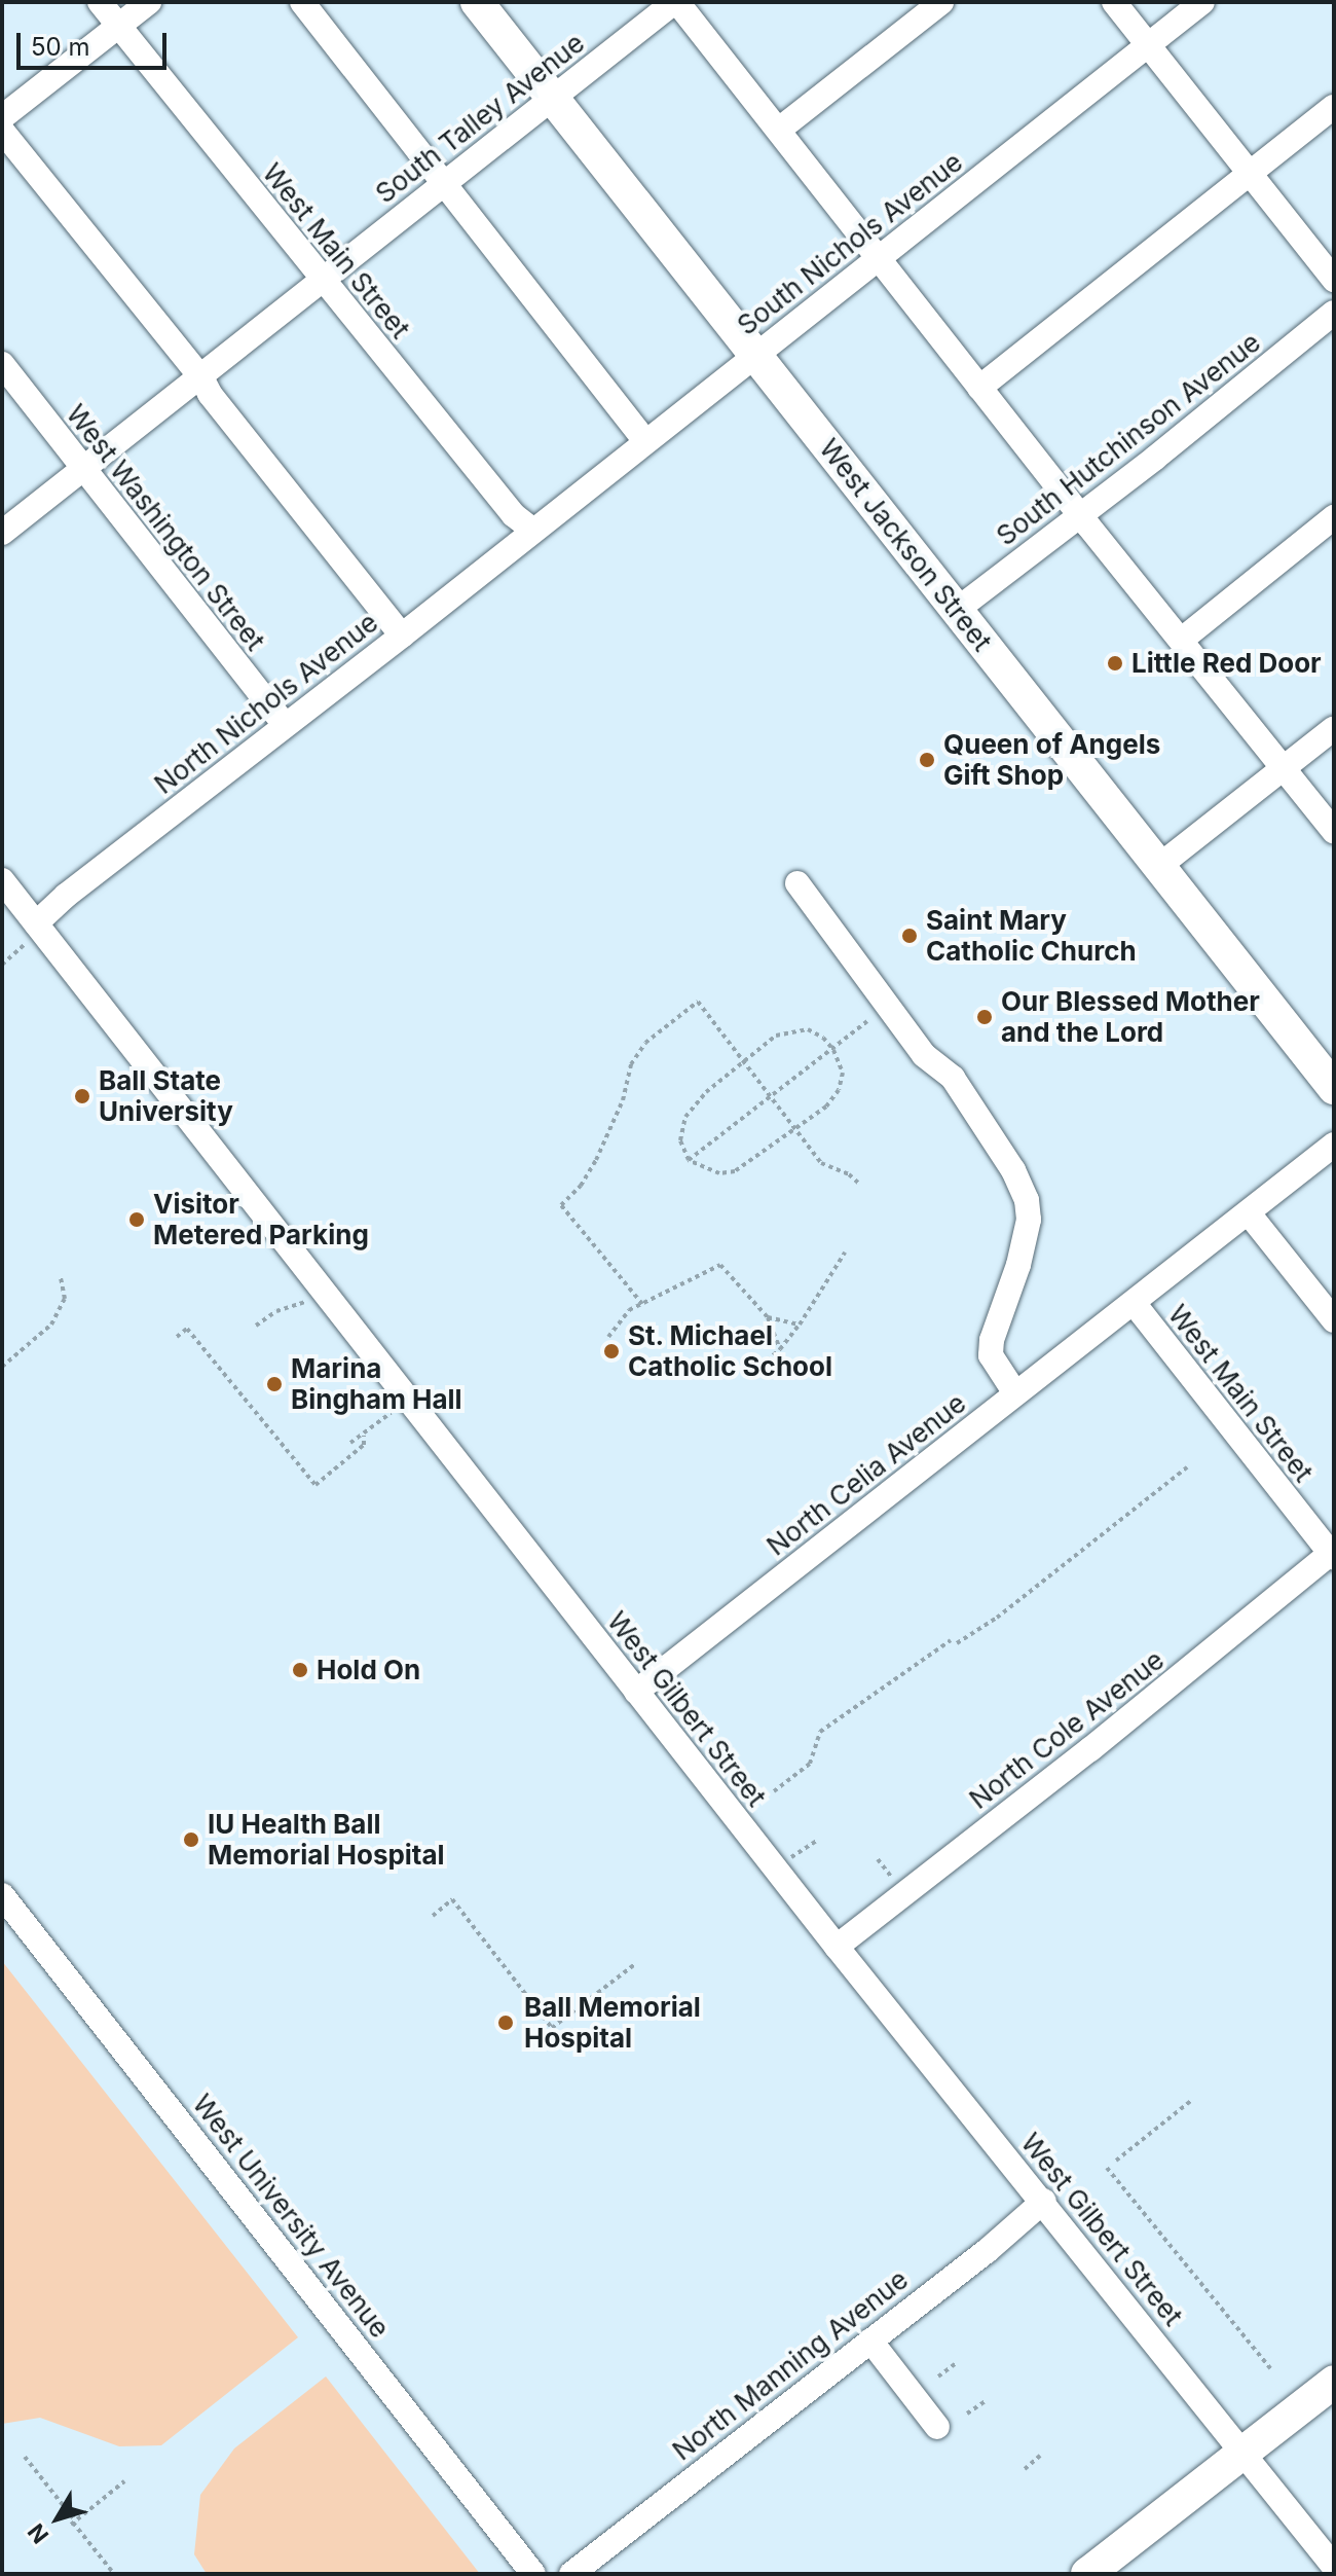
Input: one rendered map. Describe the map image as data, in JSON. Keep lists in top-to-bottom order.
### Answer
{
  "streets": {
    "main road": ["West Jackson Street"],
    "street": [
      "South Talley Avenue",
      "South Nichols Avenue",
      "West Main Street",
      "South Hutchinson Avenue",
      "West Washington Street",
      "North Nichols Avenue",
      "North Celia Avenue",
      "West Gilbert Street",
      "North Cole Avenue",
      "West University Avenue",
      "North Manning Avenue"
    ]
  },
  "crossings": [
    ["South Talley Avenue", "West Main Street"],
    ["South Talley Avenue", "West Washington Street"],
    ["South Talley Avenue", "West Jackson Street"],
    ["South Nichols Avenue", "West Main Street"],
    ["South Nichols Avenue", "West Jackson Street"],
    ["South Nichols Avenue", "North Nichols Avenue"],
    ["West Main Street", "North Nichols Avenue"],
    ["West Main Street", "North Celia Avenue"],
    ["West Main Street", "North Cole Avenue"],
    ["South Hutchinson Avenue", "West Jackson Street"],
    ["West Washington Street", "North Nichols Avenue"],
    ["North Nichols Avenue", "West Gilbert Street"],
    ["North Celia Avenue", "West Gilbert Street"],
    ["West Gilbert Street", "North Cole Avenue"],
    ["West Gilbert Street", "North Manning Avenue"]
  ],
  "places": [
    "Little Red Door",
    "Queen of Angels Gift Shop",
    "Saint Mary Catholic Church",
    "Our Blessed Mother and the Lord",
    "Ball State University",
    "Visitor Metered Parking",
    "St. Michael Catholic School",
    "Marina Bingham Hall",
    "Hold On",
    "IU Health Ball Memorial Hospital",
    "Ball Memorial Hospital"
  ],
  "scale_bar": "50 m",
  "north": "bottom left"
}
